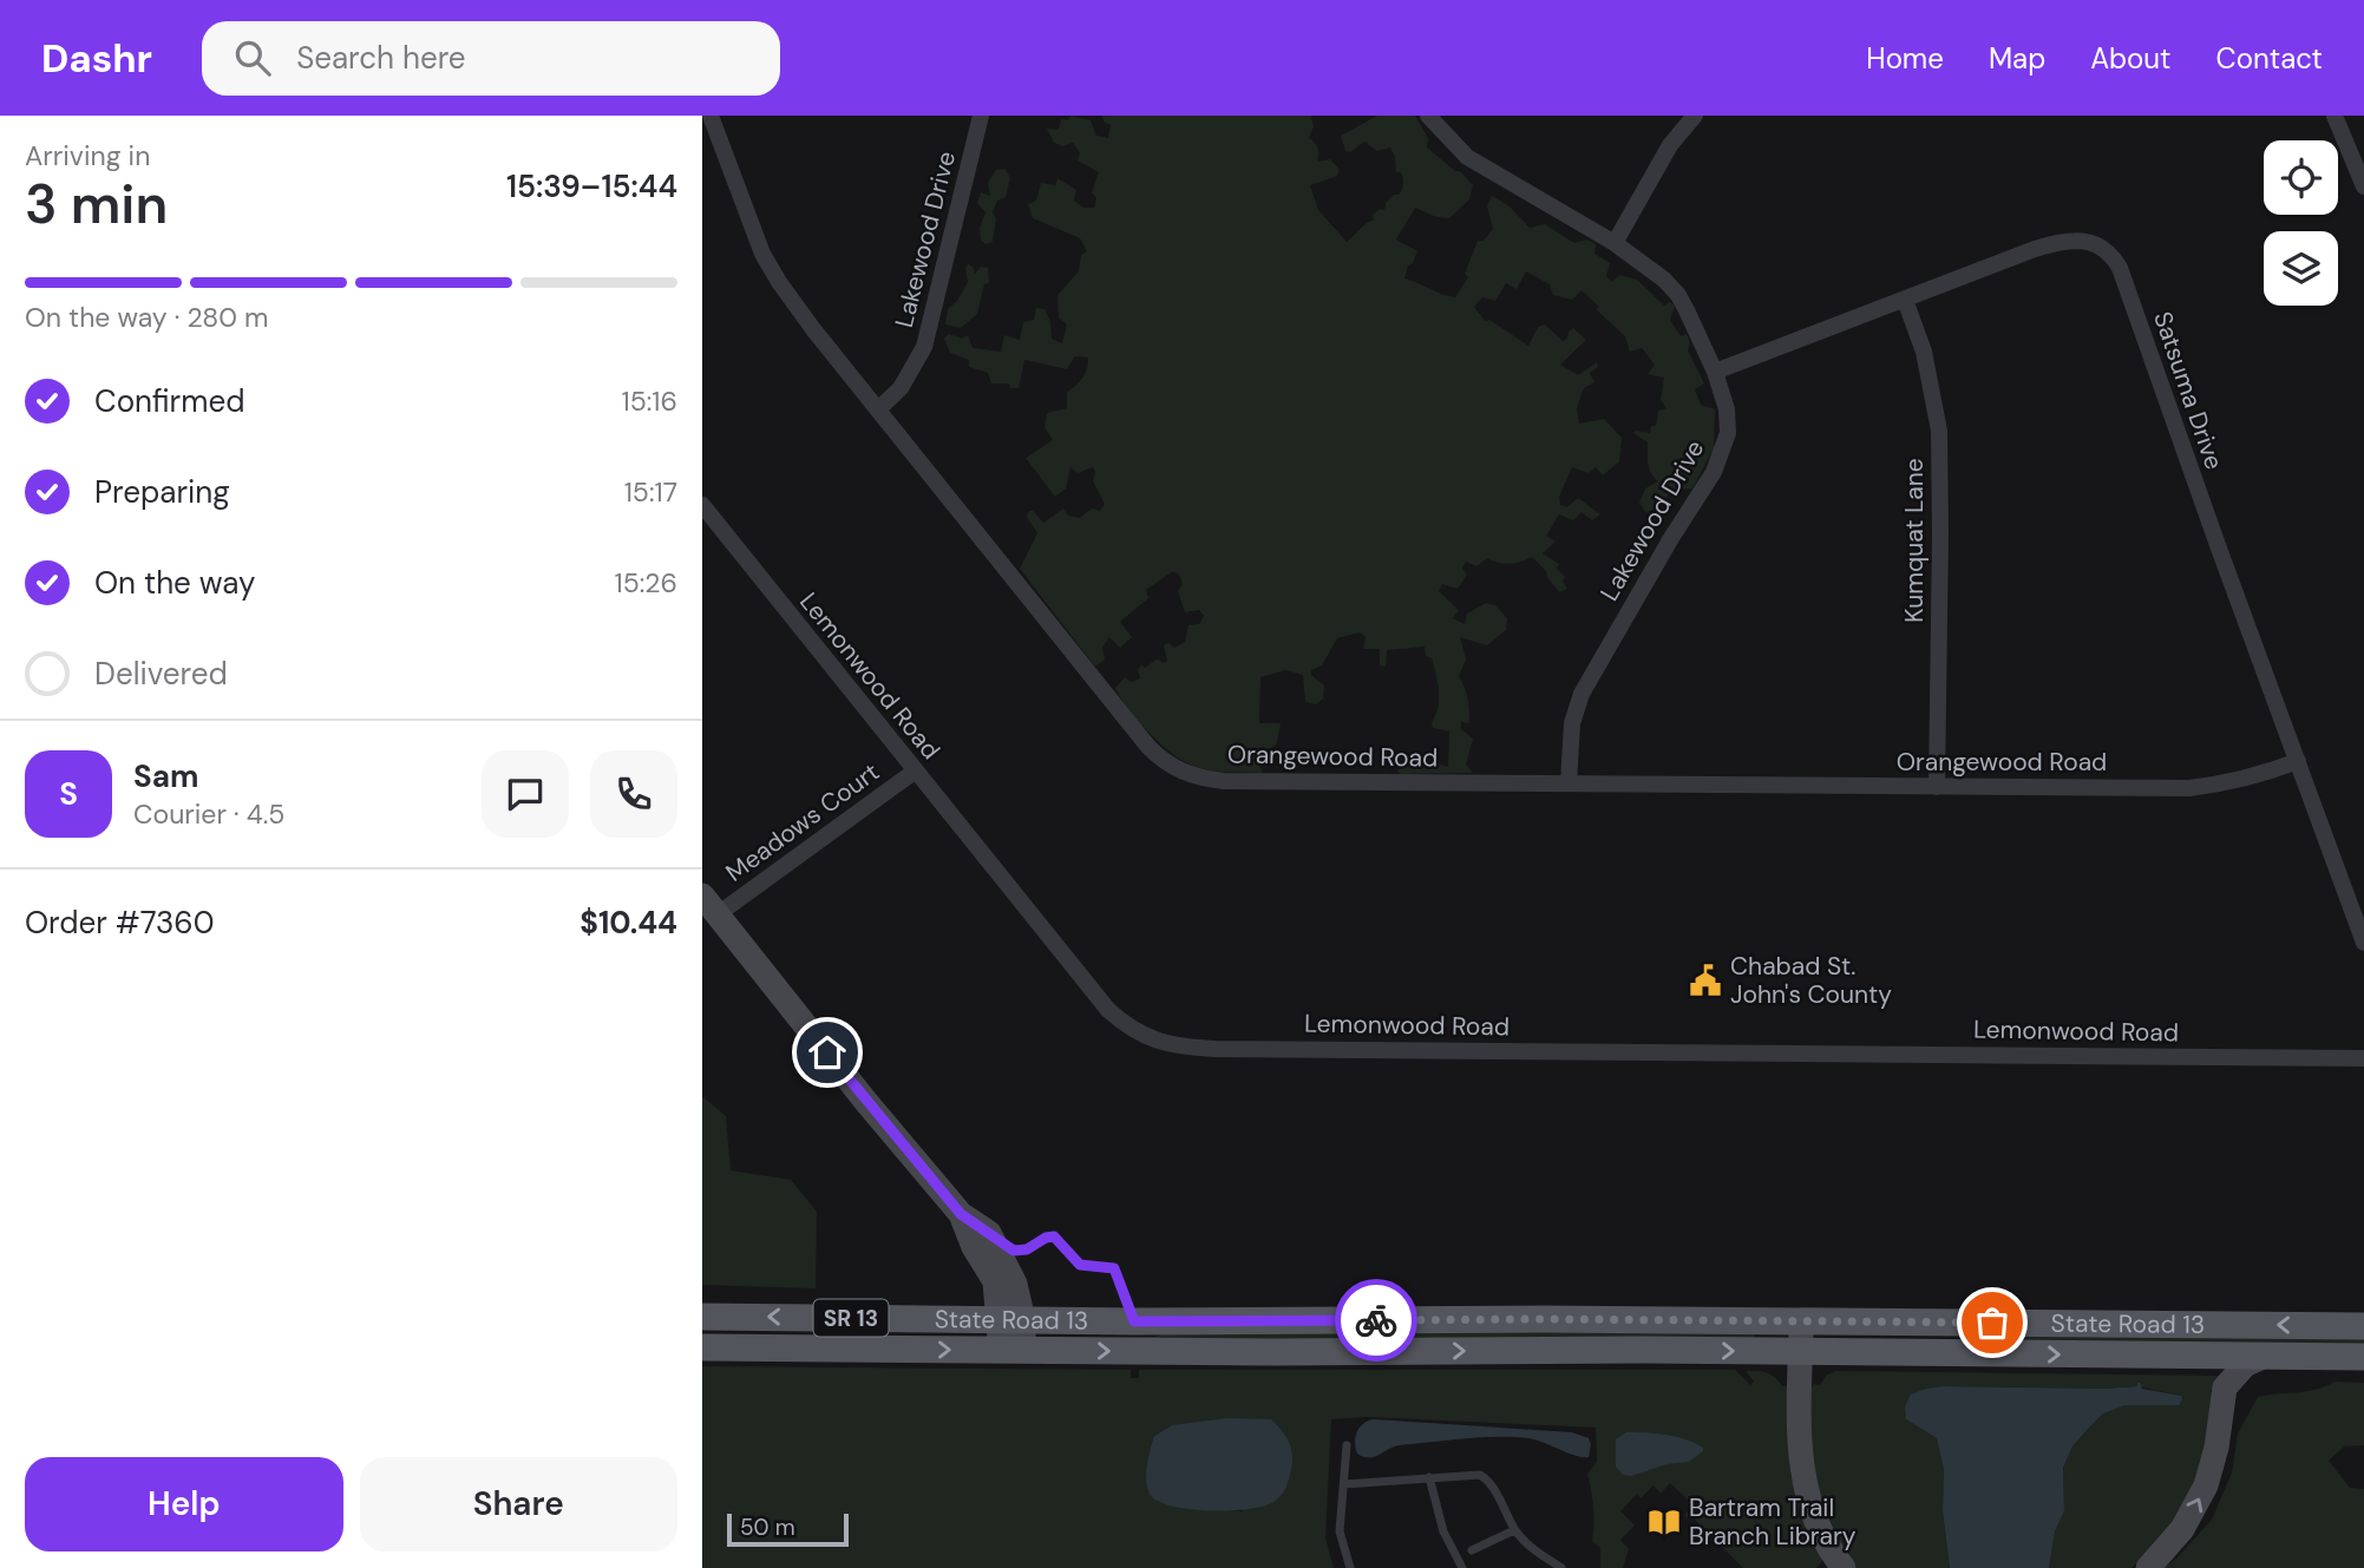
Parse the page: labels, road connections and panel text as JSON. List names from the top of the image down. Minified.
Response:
{"streets":{"main road":["SR 13","State Road 13"],"street":["Lakewood Drive","Satsuma Drive","Kumquat Lane","Lemonwood Road","Orangewood Road","Meadows Court"]},"crossings":[["Lakewood Drive","Satsuma Drive"],["Lakewood Drive","Orangewood Road"],["Satsuma Drive","Kumquat Lane"],["Satsuma Drive","Orangewood Road"],["Kumquat Lane","Orangewood Road"],["Lemonwood Road","Meadows Court"]],"places":{"public building":["Chabad St. John's County"],"library":["Bartram Trail Branch Library"]},"scale_bar":"50 m","page":{"header":"Dashr","search":"Search here","nav":["Home","Map","About","Contact"],"heading":["3 min","Arriving in","15:39–15:44"],"panel":["Sam","Courier · 4.5","Order #7360","$10.44"],"bar":"On the way · 280 m","list":[["Confirmed","15:16"],["Preparing","15:17"],["On the way","15:26"],"Delivered"],"round":"S","buttons":["Help","Share"],"scale":"50 m"}}
